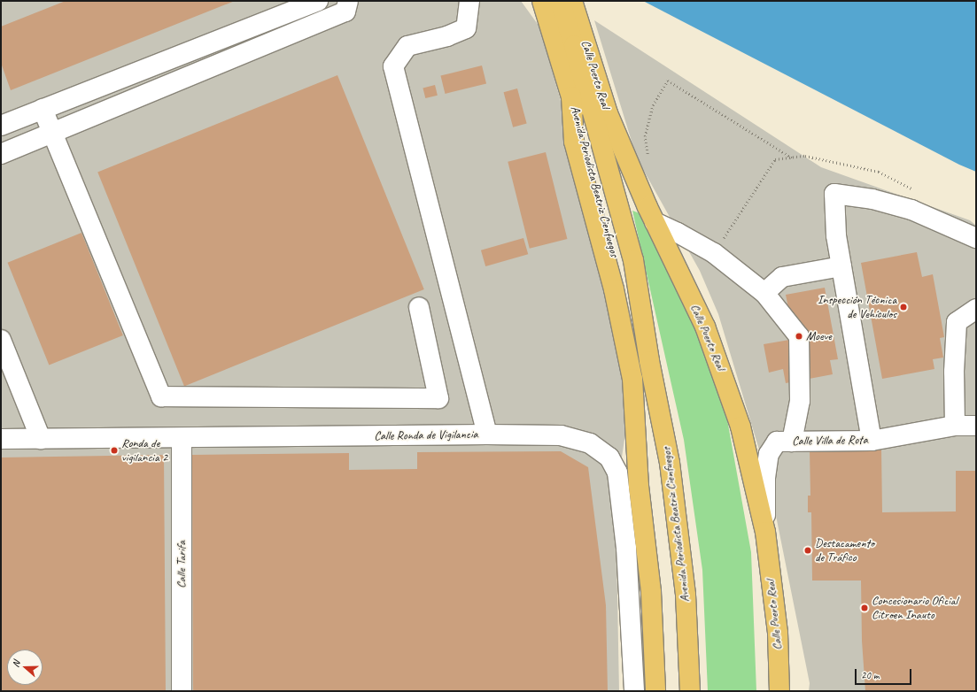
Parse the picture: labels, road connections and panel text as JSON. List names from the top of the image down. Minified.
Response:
{"streets":{"main road":["Calle Puerto Real","Avenida Periodista Beatriz Cienfuegos"],"street":["Calle Ronda de Vigilancia","Calle Villa de Rota","Calle Tarifa"]},"crossings":[["Calle Puerto Real","Calle Villa de Rota"],["Calle Ronda de Vigilancia","Calle Tarifa"]],"places":["Inspección Técnica de Vehículos","Moeve","Ronda de vigilancia 2","Destacamento de Tráfico","Concesionario Oficial Citroen Inauto"],"scale_bar":"20 m","north":"left"}
